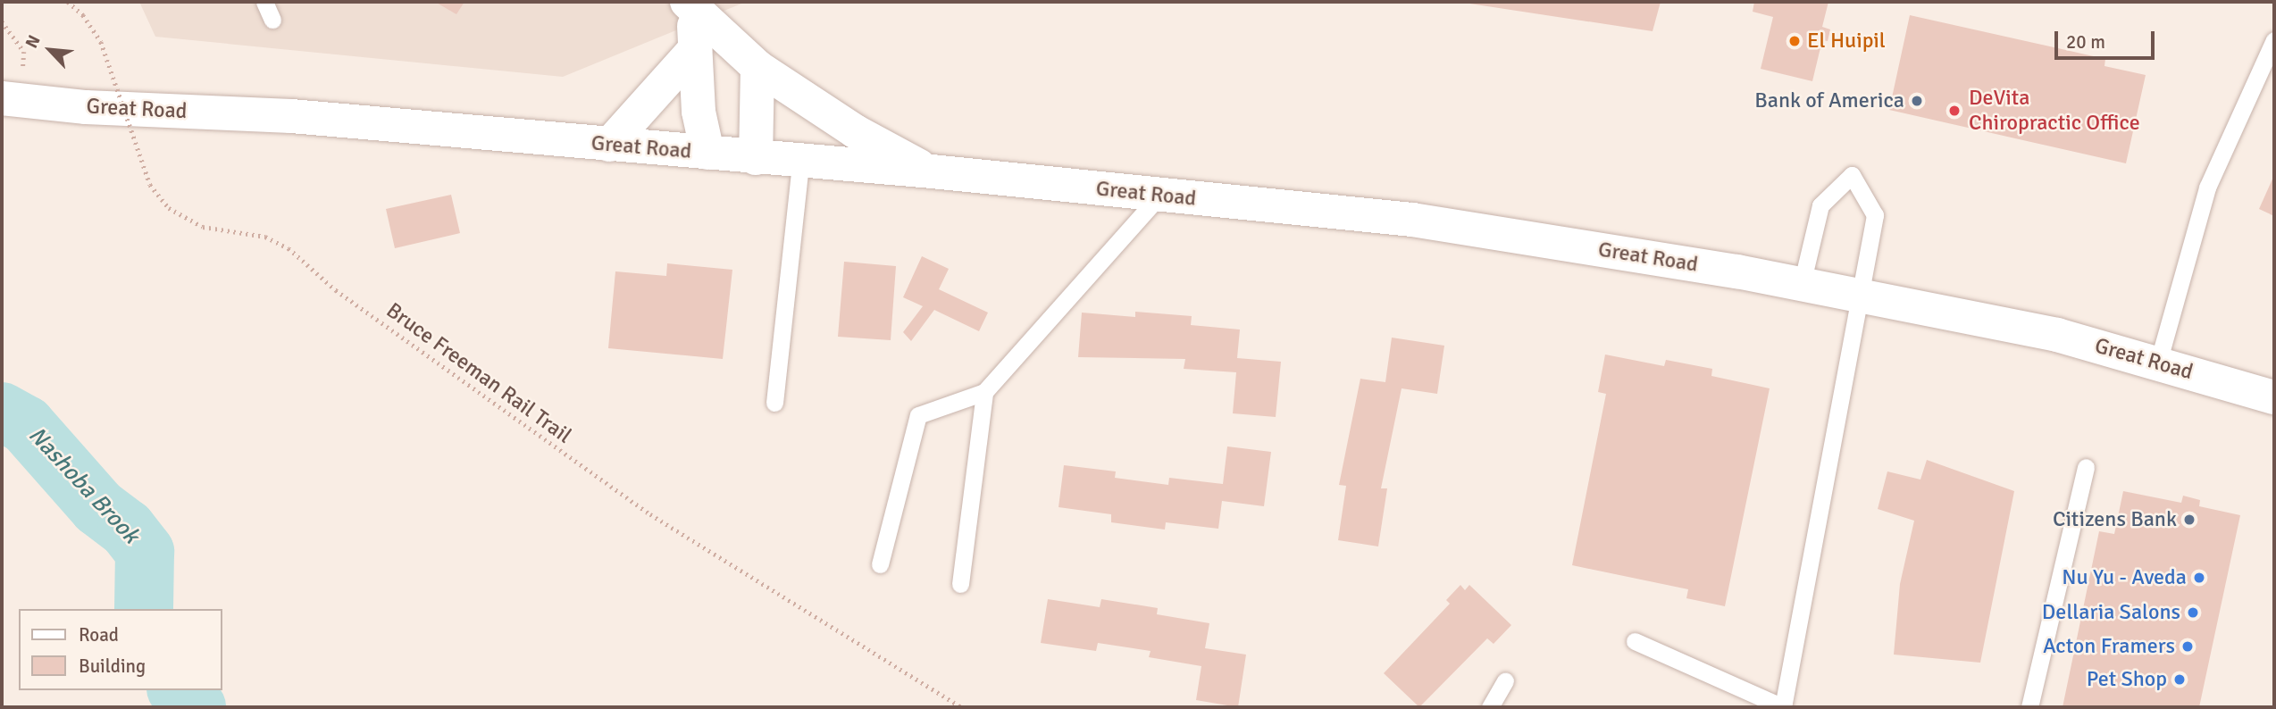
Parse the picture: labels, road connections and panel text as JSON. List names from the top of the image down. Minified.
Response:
{"streets":{"main road":["Great Road"],"path":["Bruce Freeman Rail Trail"]},"water":["Nashoba Brook"],"places":["El Huipil","Bank of America","DeVita Chiropractic Office","Citizens Bank","Nu Yu - Aveda","Dellaria Salons","Acton Framers","Pet Shop"],"legend":["Road","Building"],"scale_bar":"20 m","north":"top left"}
